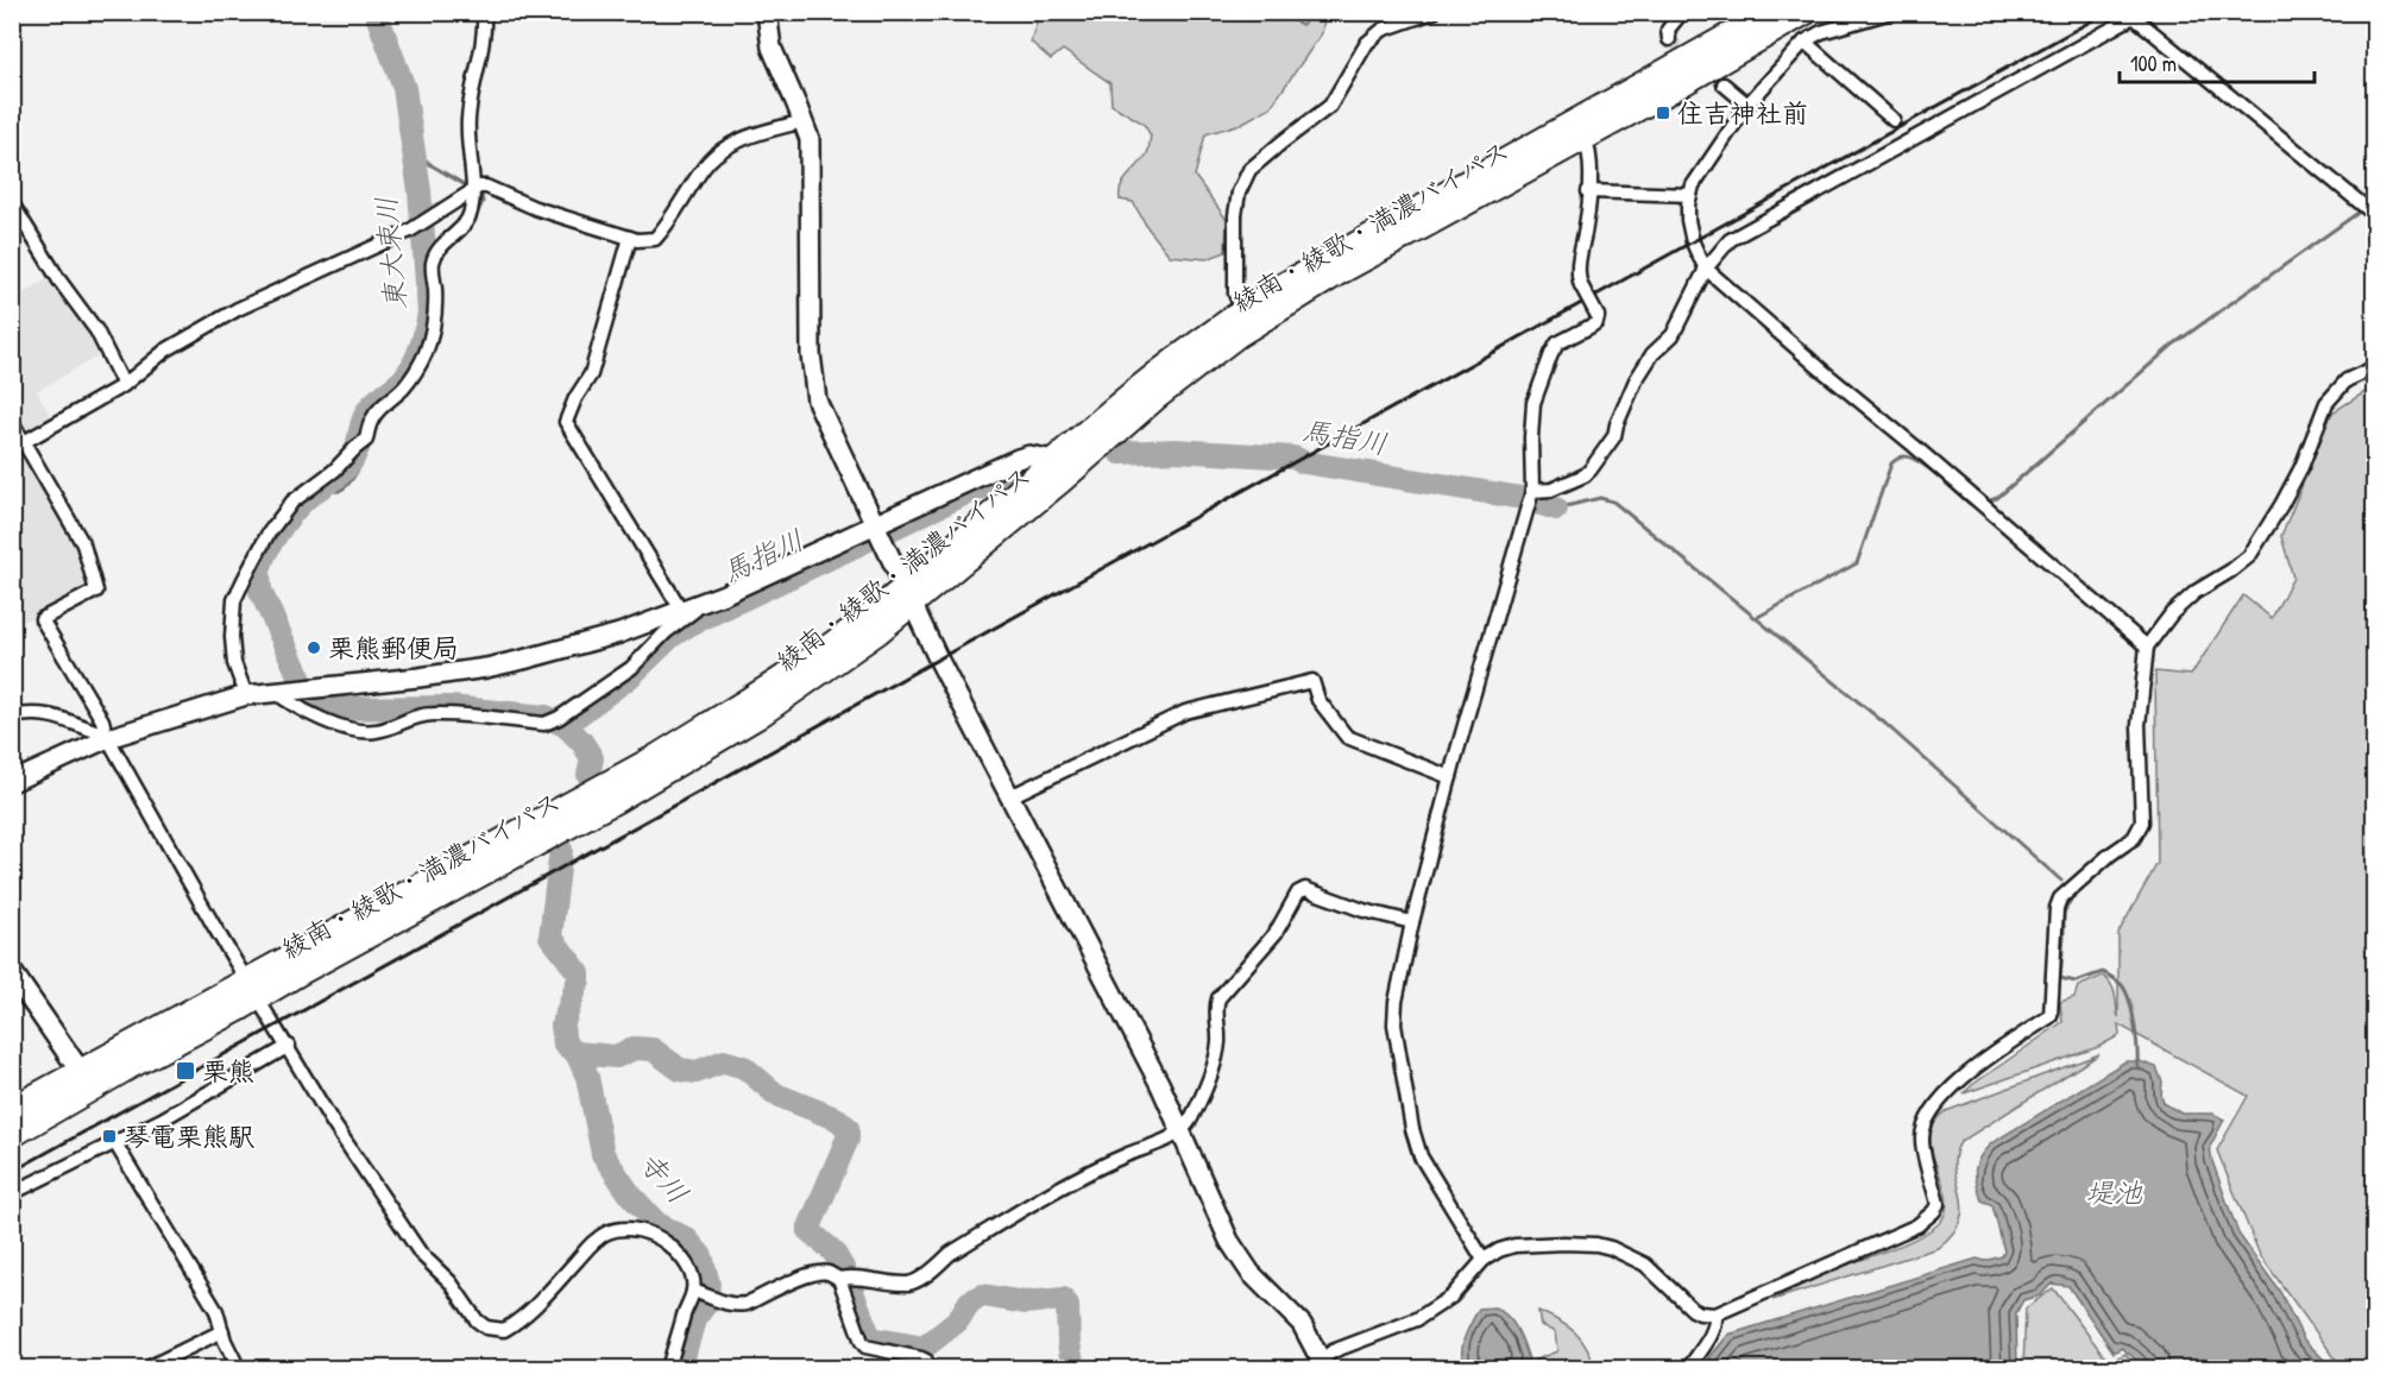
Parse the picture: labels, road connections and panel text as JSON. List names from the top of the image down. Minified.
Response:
{"streets":{"highway":["綾南・綾歌・満濃バイパス"]},"water":["東大束川","馬指川","寺川","堤池"],"places":{"transit":["住吉神社前","栗熊","琴電栗熊駅"],"other":["栗熊郵便局"]},"scale_bar":"100 m"}
